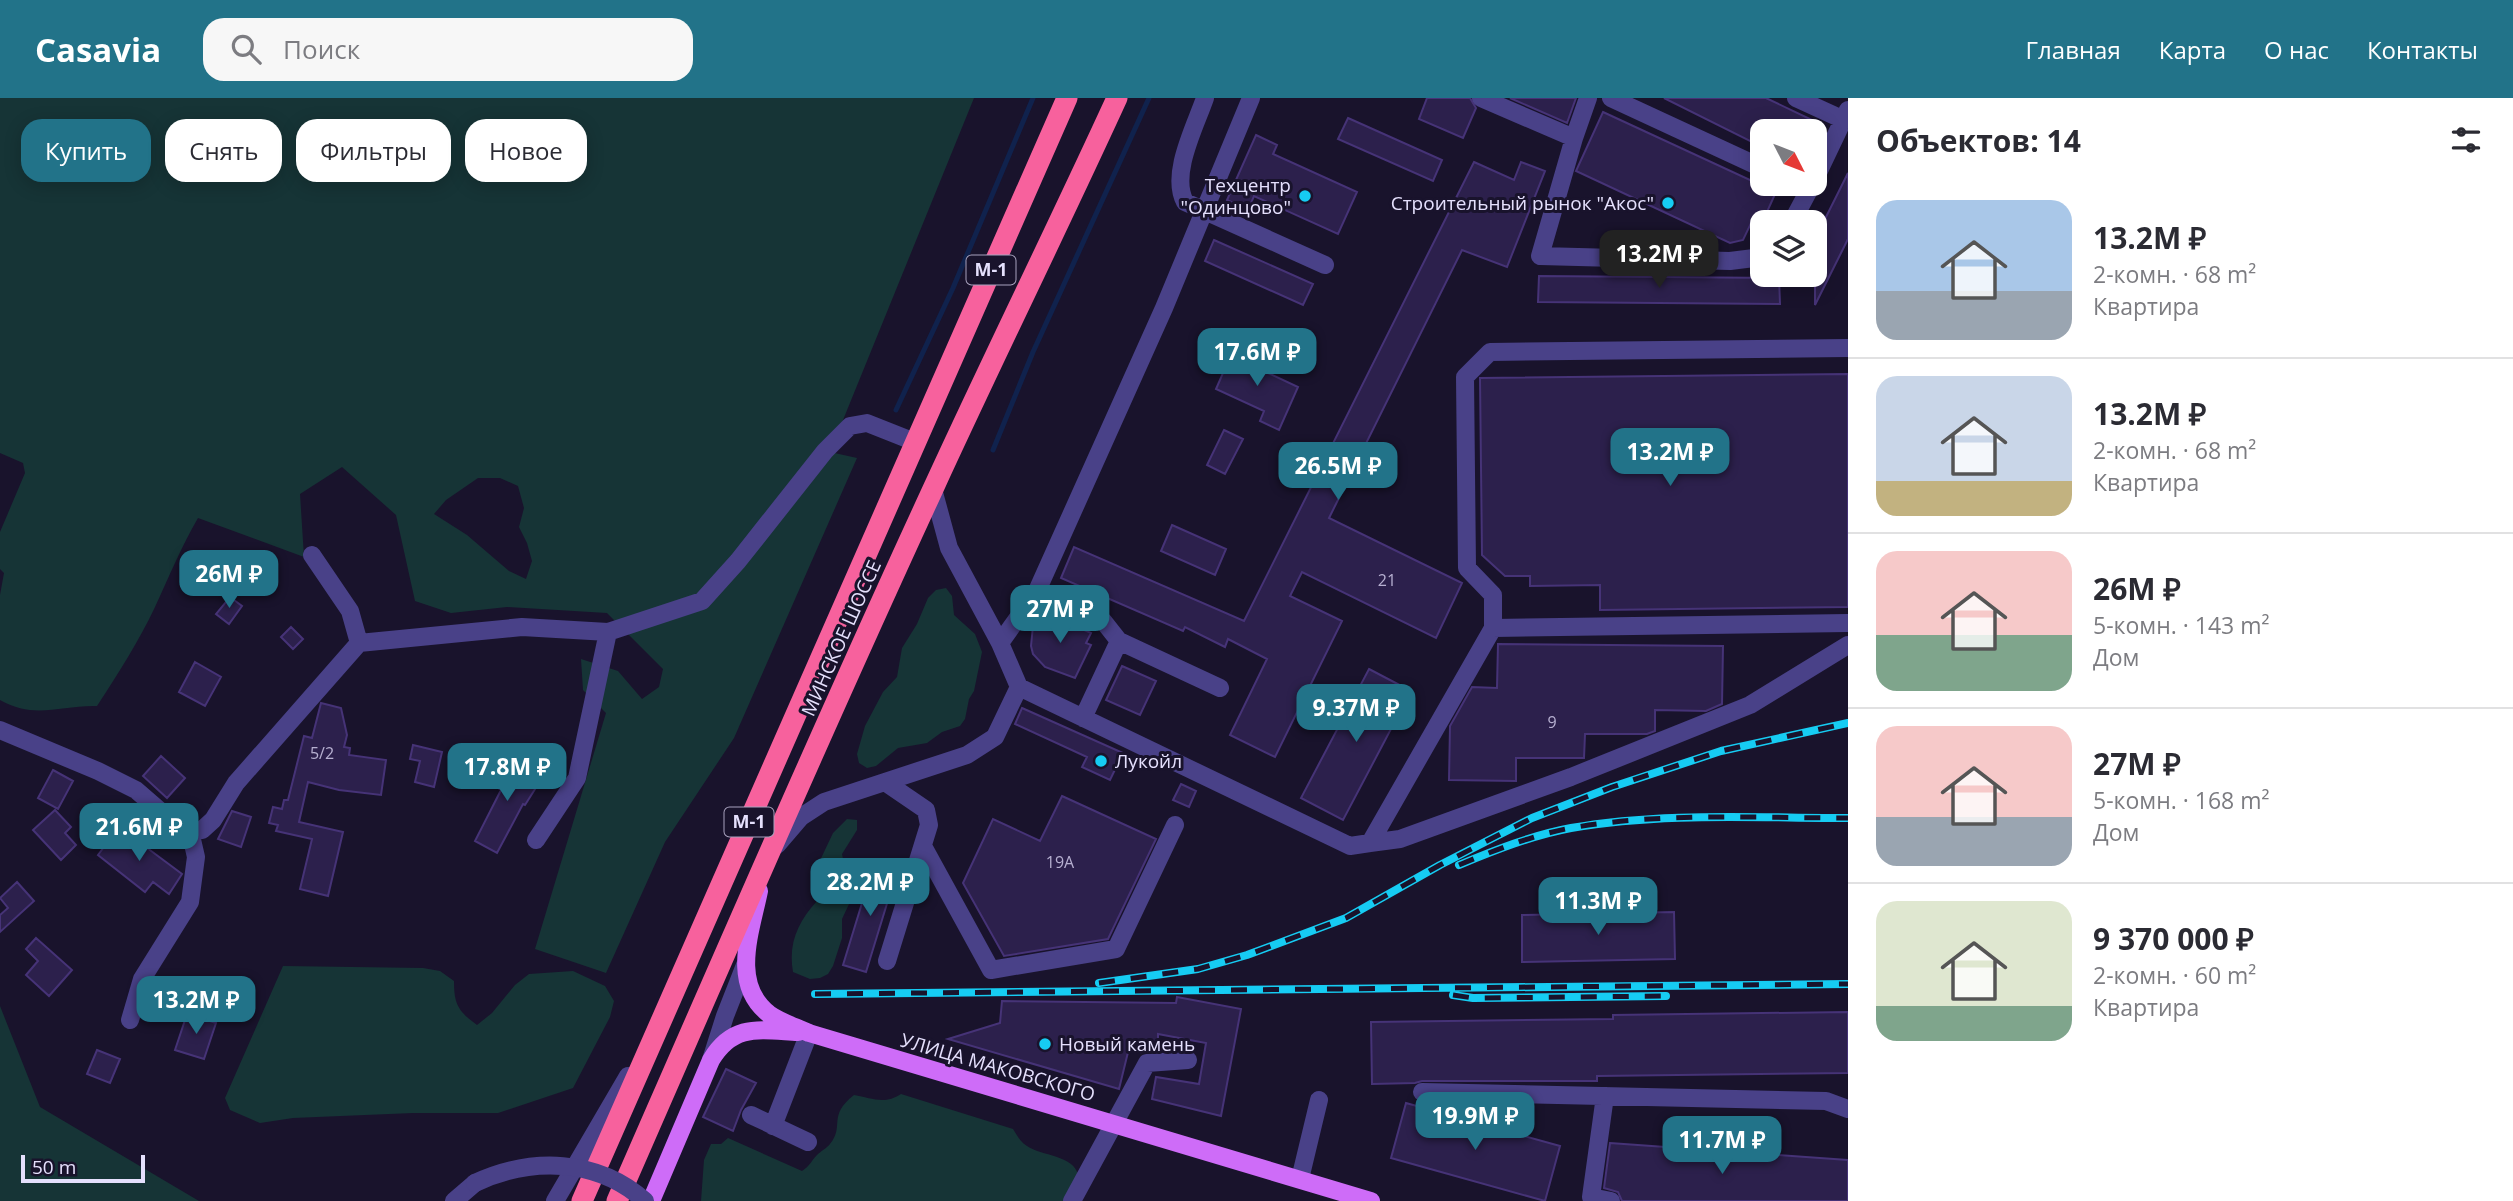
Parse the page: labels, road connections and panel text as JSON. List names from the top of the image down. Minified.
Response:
{"streets":{"highway":["М-1","МИНСКОЕ ШОССЕ"],"main road":["УЛИЦА МАКОВСКОГО"]},"crossings":[["МИНСКОЕ ШОССЕ","УЛИЦА МАКОВСКОГО"]],"places":["Техцентр \"Одинцово\"","Строительный рынок \"Акос\"","Лукойл","Новый камень"],"house_numbers":["21","9","5/2","19А"],"scale_bar":"50 m","north":"bottom right","page":{"header":"Casavia","search":"Поиск","nav":["Главная","Карта","О нас","Контакты"],"heading":"Объектов: 14","chip":["Купить","Снять","Фильтры","Новое"],"list":[{"name":"13.2M ₽","note":"2-комн. · 68 m² · Квартира"},{"name":"13.2M ₽","note":"2-комн. · 68 m² · Квартира"},{"name":"26M ₽","note":"5-комн. · 143 m² · Дом"},{"name":"27M ₽","note":"5-комн. · 168 m² · Дом"},{"name":"9 370 000 ₽","note":"2-комн. · 60 m² · Квартира"}],"price":["13.2M ₽","17.6M ₽","13.2M ₽","26.5M ₽","26M ₽","27M ₽","9.37M ₽","17.8M ₽","21.6M ₽","28.2M ₽","11.3M ₽","13.2M ₽","19.9M ₽","11.7M ₽"],"scale":"50 m"}}
